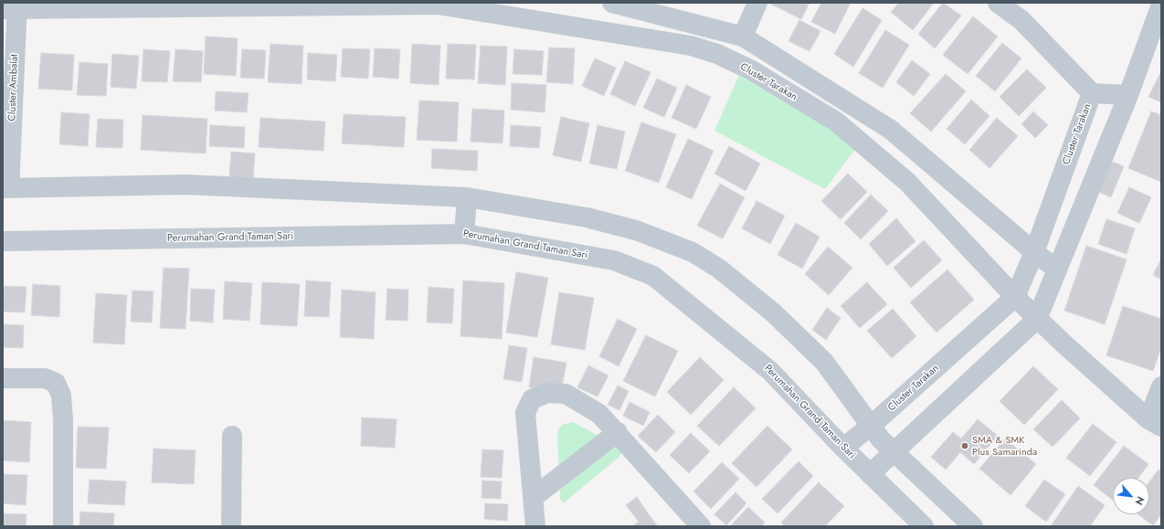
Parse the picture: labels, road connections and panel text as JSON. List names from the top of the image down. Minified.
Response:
{"streets":{"street":["Cluster Tarakan","Cluster Ambalat","Perumahan Grand Taman Sari"]},"crossings":[["Cluster Tarakan","Cluster Ambalat"],["Cluster Tarakan","Perumahan Grand Taman Sari"]],"places":["SMA & SMK Plus Samarinda"],"north":"bottom right"}
